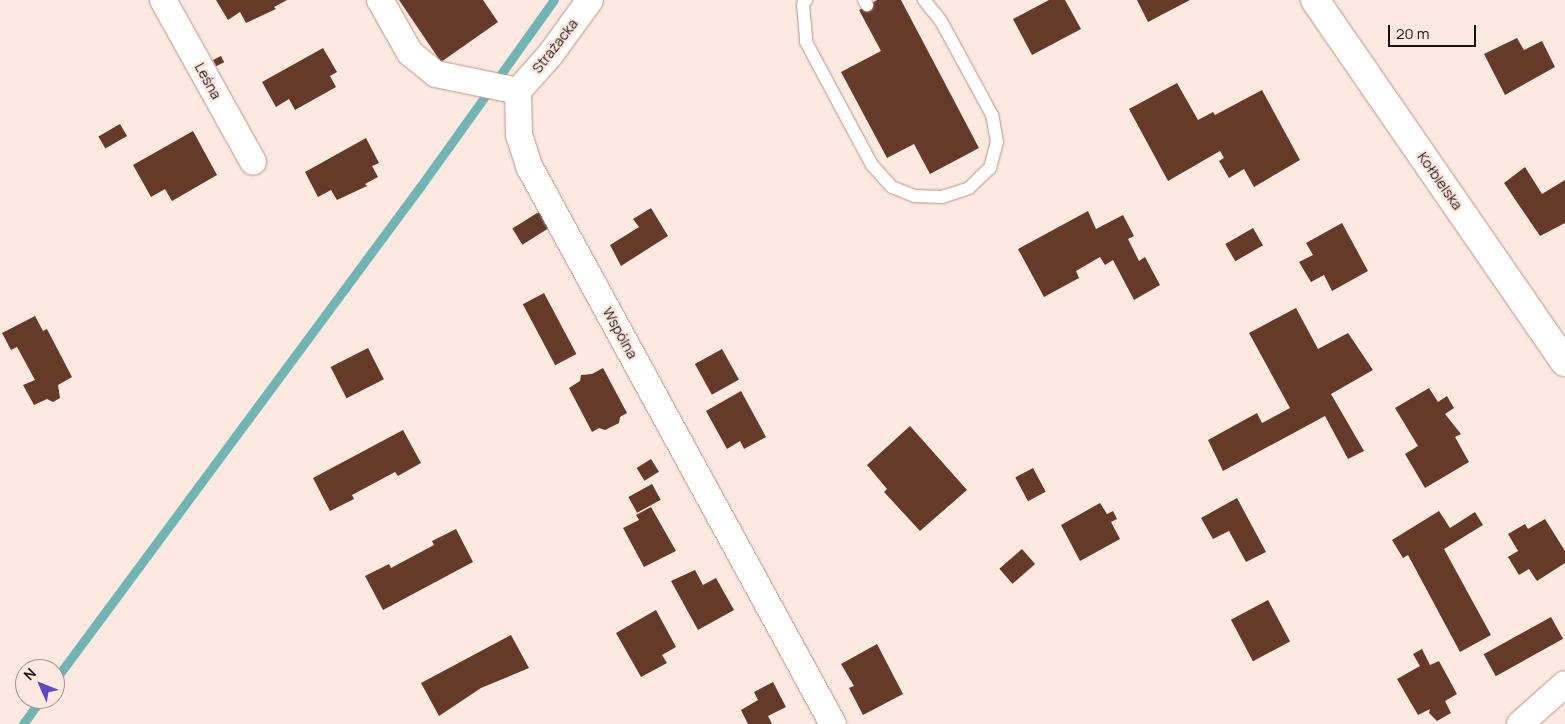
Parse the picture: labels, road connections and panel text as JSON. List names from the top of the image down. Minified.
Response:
{"streets":{"street":["Strażacka","Leśna","Kołbielska","Wspólna"]},"crossings":[["Strażacka","Wspólna"]],"scale_bar":"20 m","north":"top left"}
